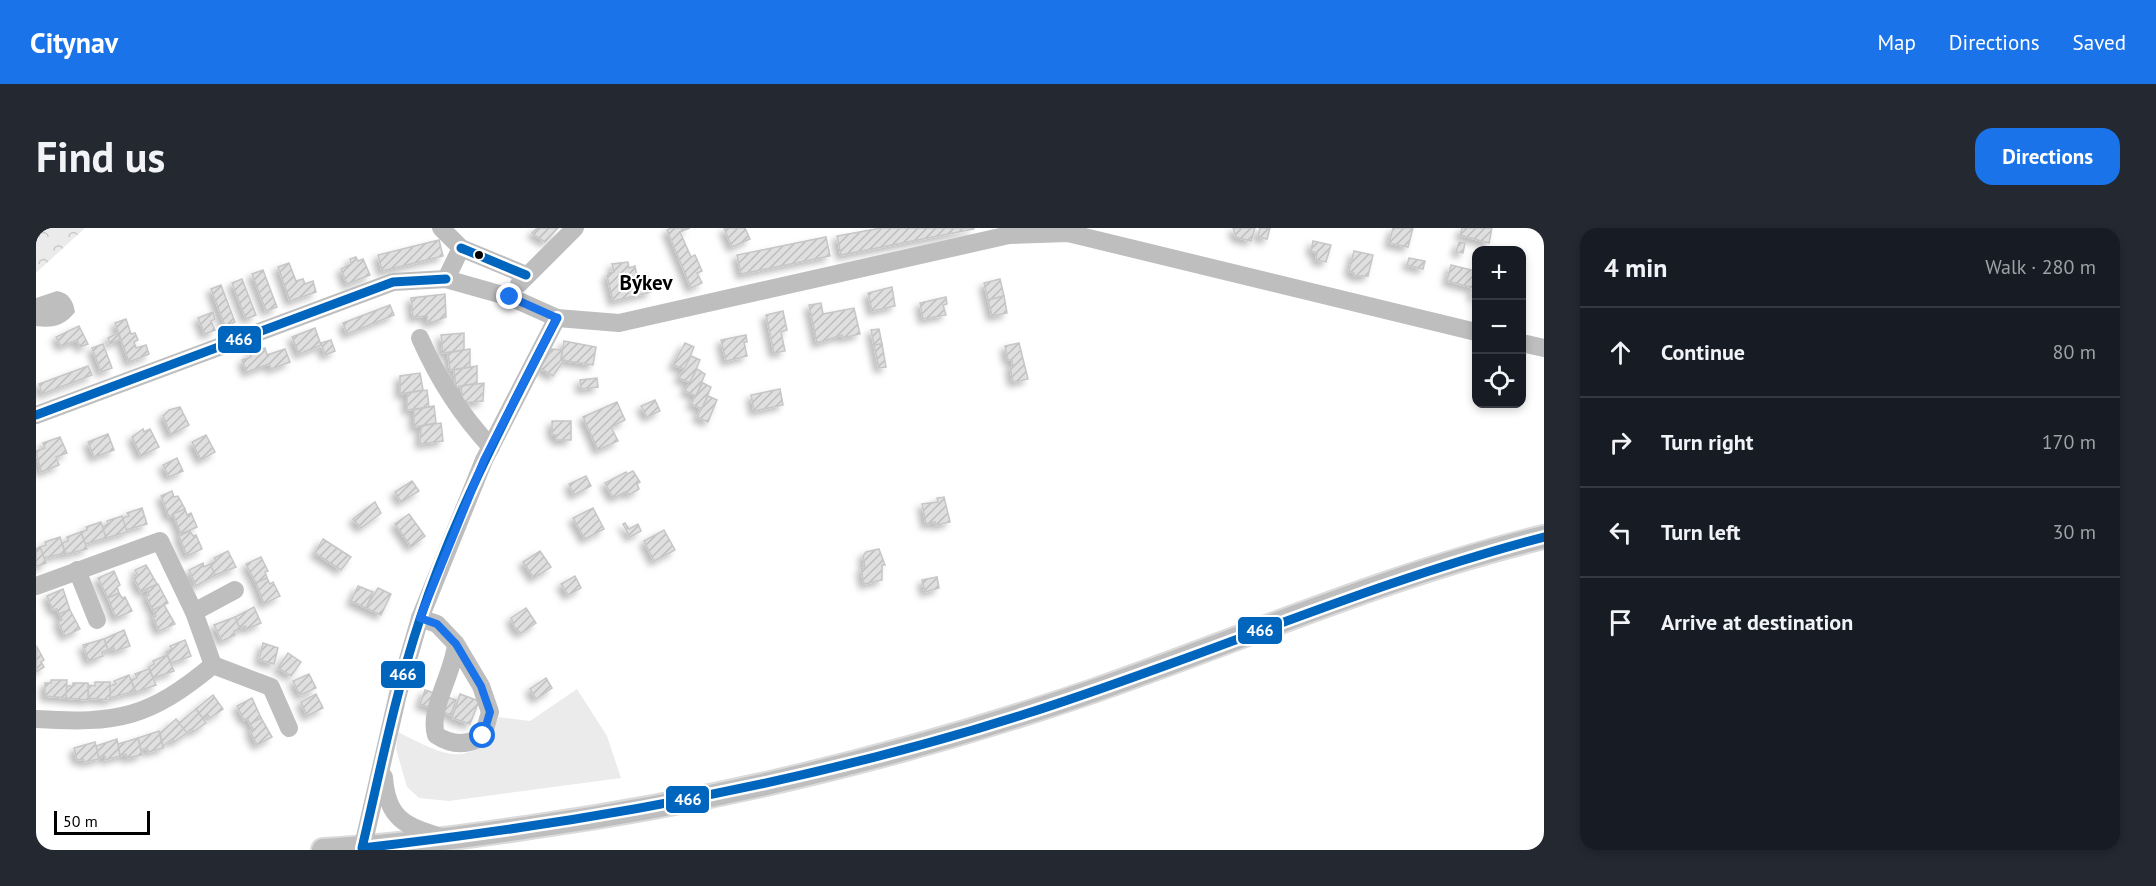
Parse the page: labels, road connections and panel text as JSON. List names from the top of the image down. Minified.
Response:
{"districts":["Býkev"],"lines":["transit line 466"],"scale_bar":"50 m","page":{"header":"Citynav","nav":["Map","Directions","Saved"],"buttons":"Directions","title":"Find us","heading":["4 min","Walk · 280 m"],"map_buttons":["+","−"],"list":[["Continue","80 m"],["Turn right","170 m"],["Turn left","30 m"],"Arrive at destination"],"scale":"50 m"}}
